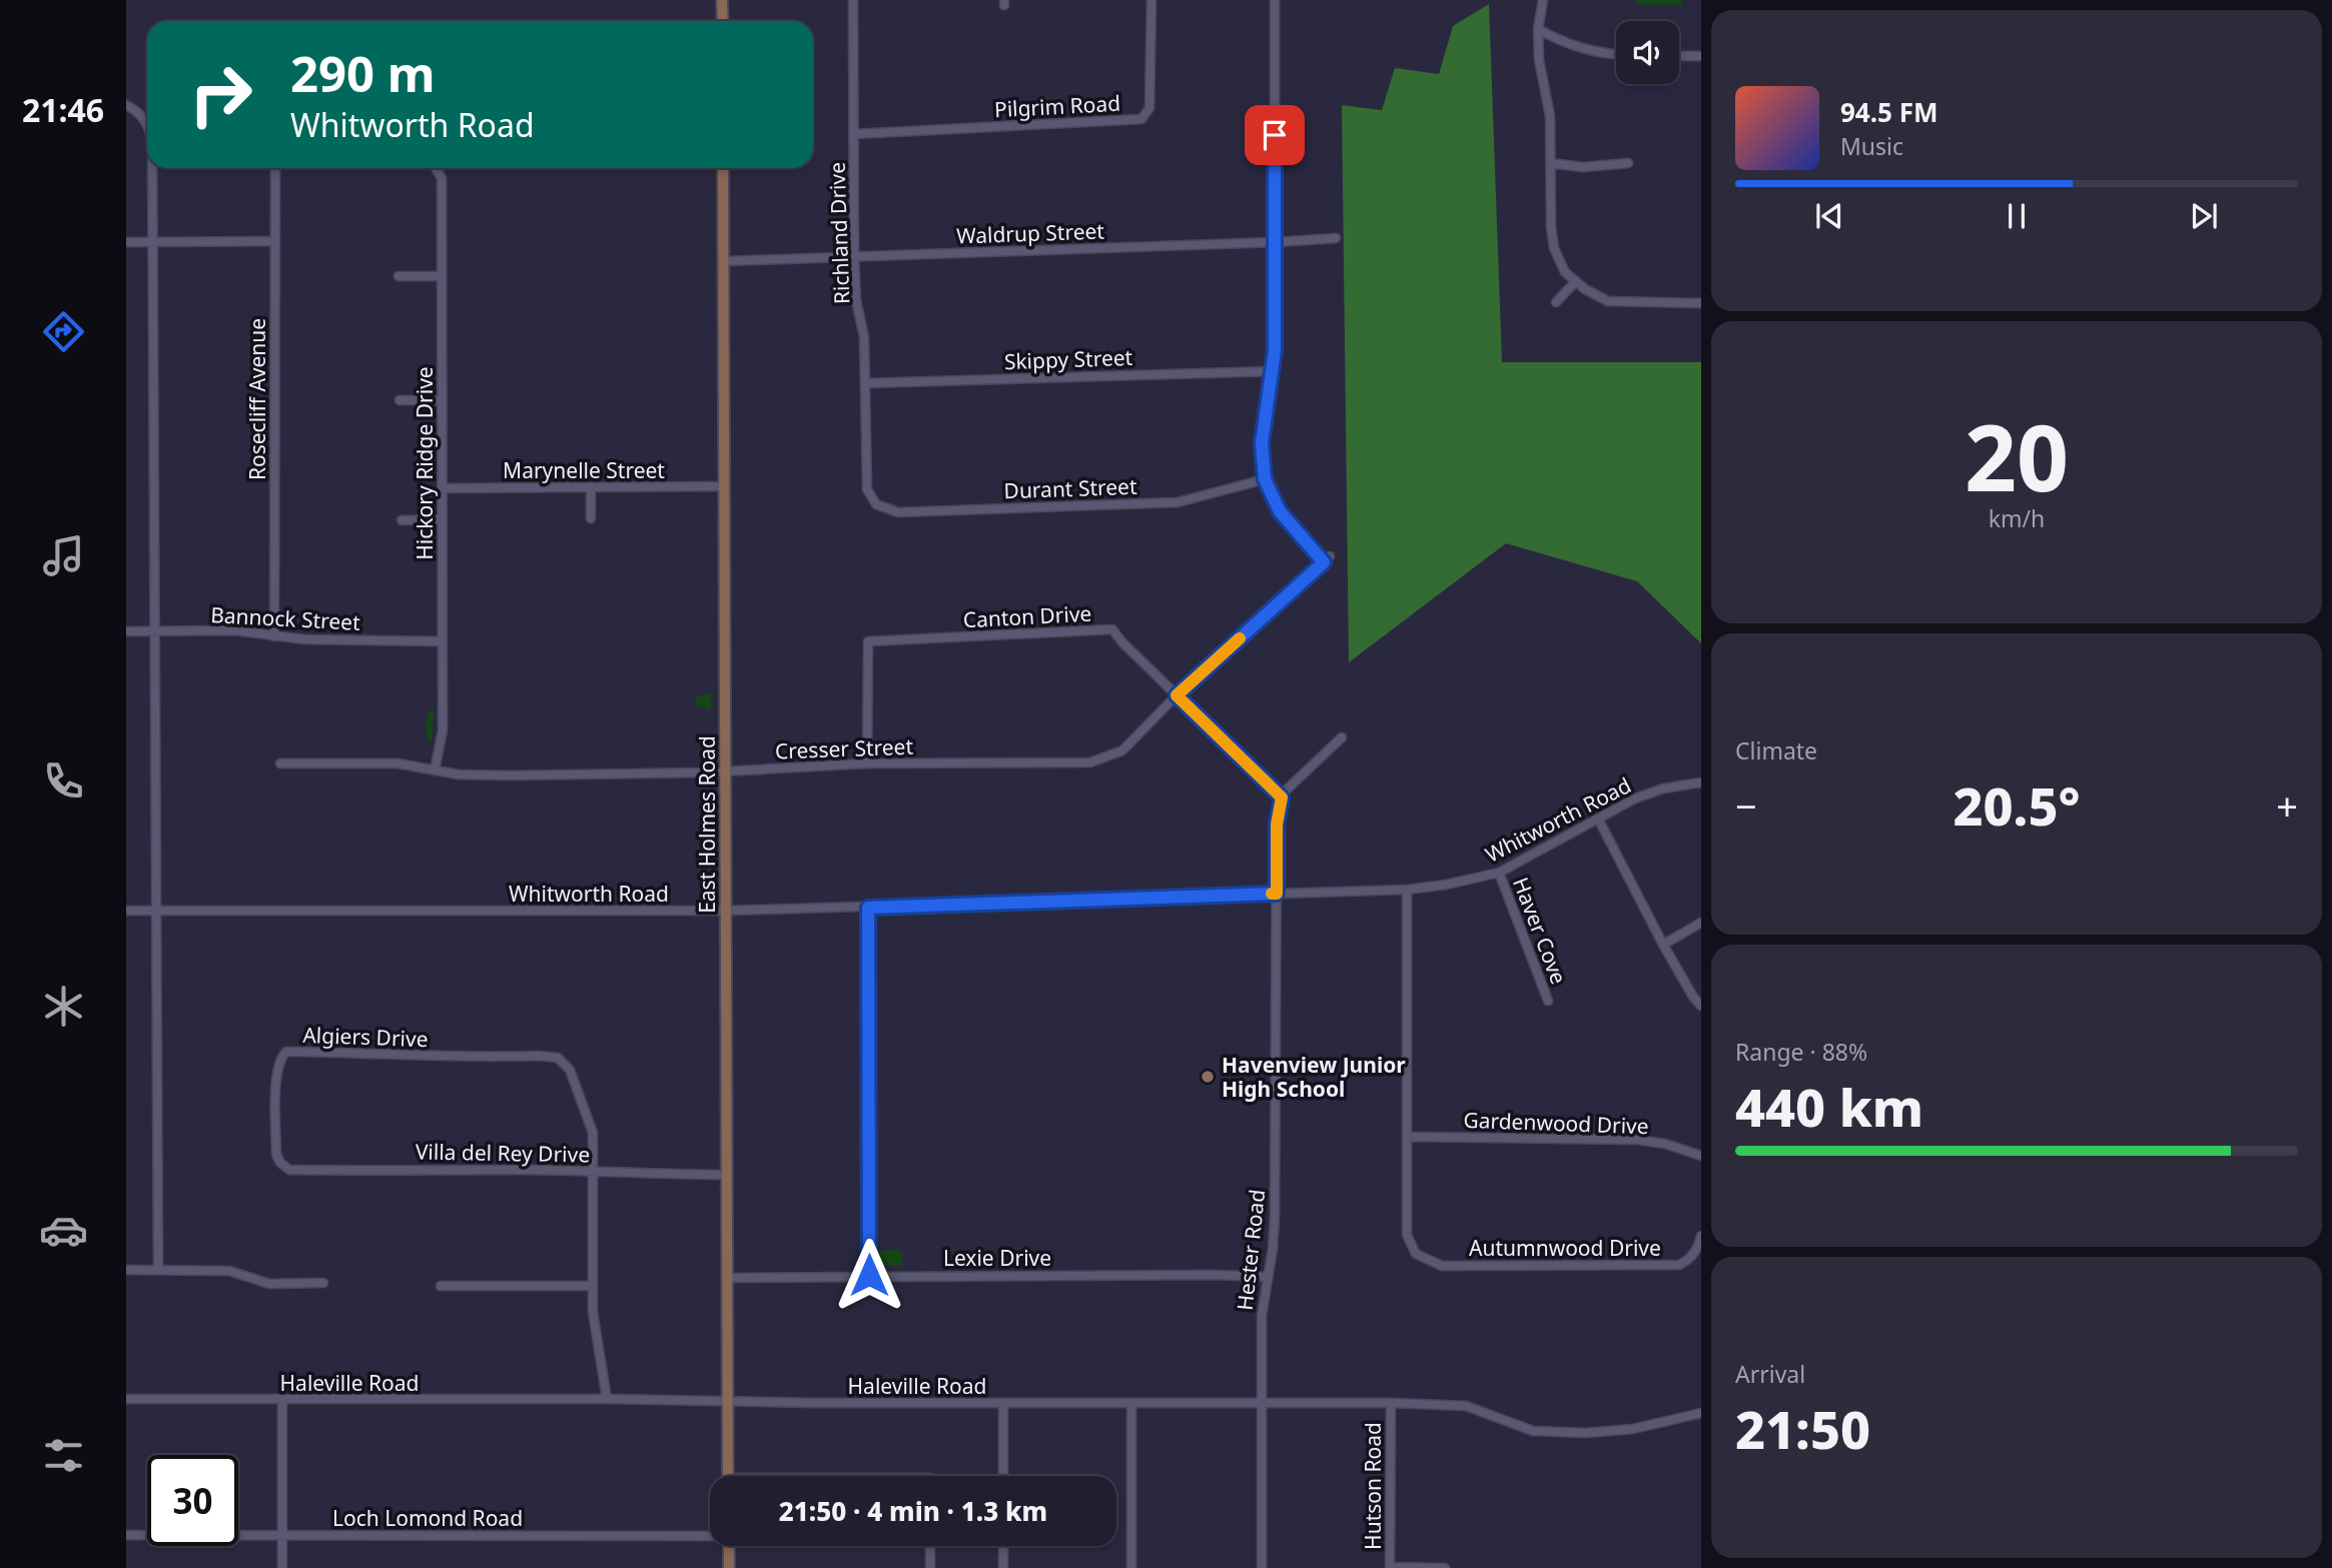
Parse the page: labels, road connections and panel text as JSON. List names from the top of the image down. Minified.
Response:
{"streets":{"main road":["East Holmes Road"],"street":["Pilgrim Road","Richland Drive","Waldrup Street","Skippy Street","Rosecliff Avenue","Hickory Ridge Drive","Marynelle Street","Durant Street","Canton Drive","Bannock Street","Cresser Street","Whitworth Road","Haver Cove","Algiers Drive","Gardenwood Drive","Villa del Rey Drive","Autumnwood Drive","Hester Road","Lexie Drive","Haleville Road","Hutson Road","Loch Lomond Road"]},"crossings":[["Pilgrim Road","Richland Drive"],["Richland Drive","Waldrup Street"],["Richland Drive","Skippy Street"],["Richland Drive","Durant Street"],["Waldrup Street","East Holmes Road"],["Rosecliff Avenue","Bannock Street"],["Hickory Ridge Drive","Marynelle Street"],["Hickory Ridge Drive","Bannock Street"],["Hickory Ridge Drive","Cresser Street"],["Marynelle Street","East Holmes Road"],["Durant Street","Cresser Street"],["Canton Drive","Cresser Street"],["Canton Drive","Hester Road"],["Cresser Street","East Holmes Road"],["Whitworth Road","East Holmes Road"],["Whitworth Road","Haver Cove"],["Whitworth Road","Hester Road"],["East Holmes Road","Villa del Rey Drive"],["East Holmes Road","Lexie Drive"],["East Holmes Road","Haleville Road"],["Algiers Drive","Villa del Rey Drive"],["Gardenwood Drive","Autumnwood Drive"],["Hester Road","Lexie Drive"],["Hester Road","Haleville Road"],["Haleville Road","Hutson Road"]],"places":["Havenview Junior High School"],"page":{"tabs":"21:46","turn":["290 m","Whitworth Road"],"song":["94.5 FM","Music"],"tile":[["20","km/h"],"Climate",["Range · 88%","440 km"],["Arrival","21:50"]],"heat":["−","20.5°","+"],"limit":"30","trip":"21:50 · 4 min · 1.3 km"}}
